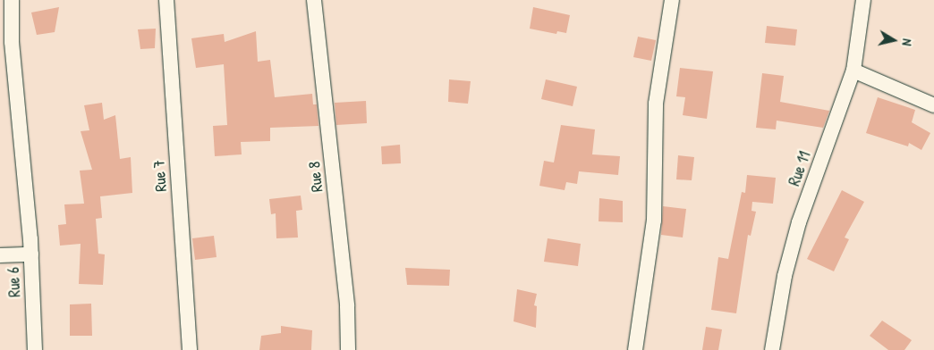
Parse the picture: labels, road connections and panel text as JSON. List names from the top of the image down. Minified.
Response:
{"streets":{"street":["Rue 11","Rue 7","Rue 8","Rue 6"]},"north":"right"}
